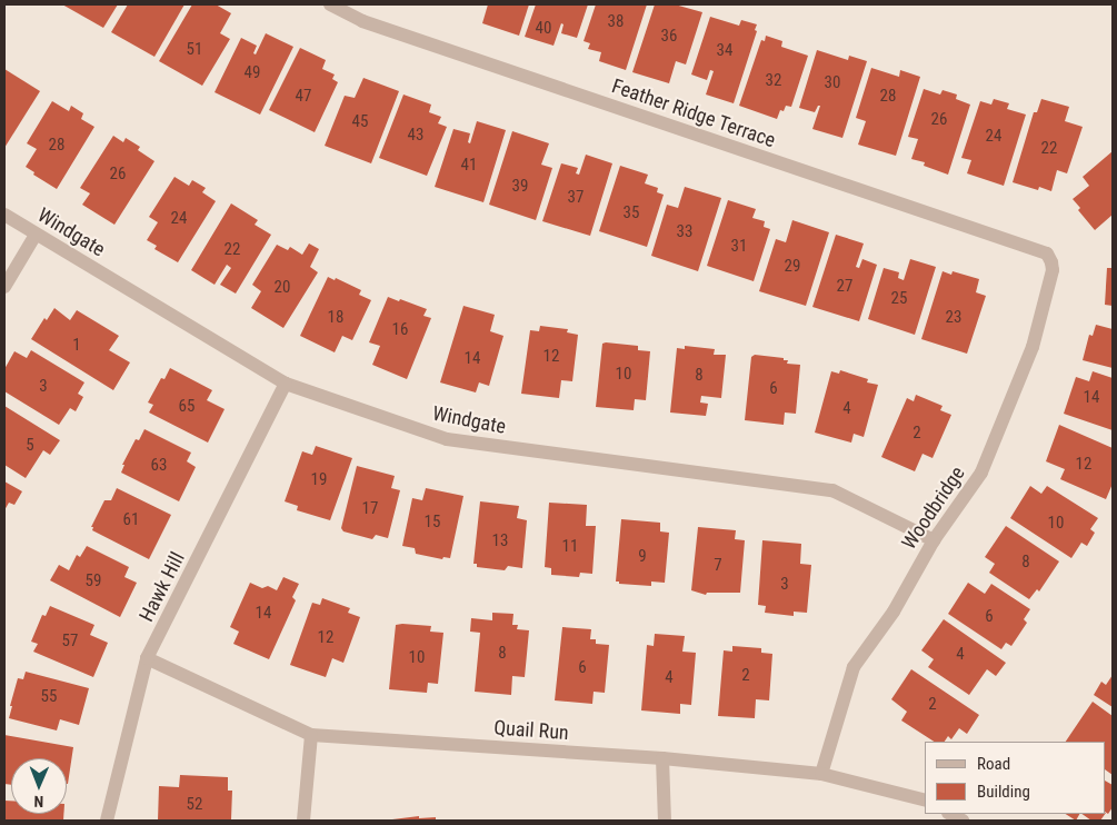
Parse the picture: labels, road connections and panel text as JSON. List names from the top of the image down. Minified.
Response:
{"streets":{"street":["Feather Ridge Terrace","Windgate","Woodbridge","Hawk Hill","Quail Run"]},"crossings":[["Feather Ridge Terrace","Woodbridge"],["Windgate","Woodbridge"],["Windgate","Hawk Hill"],["Woodbridge","Quail Run"],["Hawk Hill","Quail Run"]],"house_numbers":["38","40","36","51","34","49","32","30","47","28","26","45","43","24","28","22","41","26","39","37","35","24","33","31","22","29","27","20","25","18","23","16","1","12","14","10","8","3","6","14","65","4","2","5","12","63","19","17","61","15","10","13","11","9","8","7","59","3","14","6","12","57","8","4","10","6","2","4","55","2","52"],"legend":["Road","Building"],"north":"bottom"}
